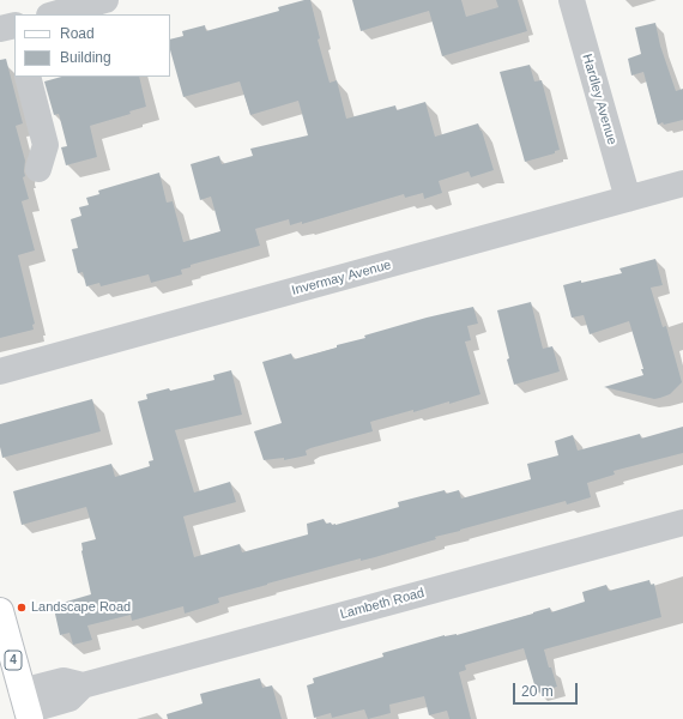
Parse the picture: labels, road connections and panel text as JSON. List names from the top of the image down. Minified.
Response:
{"streets":{"main road":["4"],"street":["Hardley Avenue","Invermay Avenue","Lambeth Road"]},"crossings":[["Hardley Avenue","Invermay Avenue"],["Lambeth Road","4"]],"places":["Landscape Road"],"legend":["Road","Building"],"scale_bar":"20 m"}
